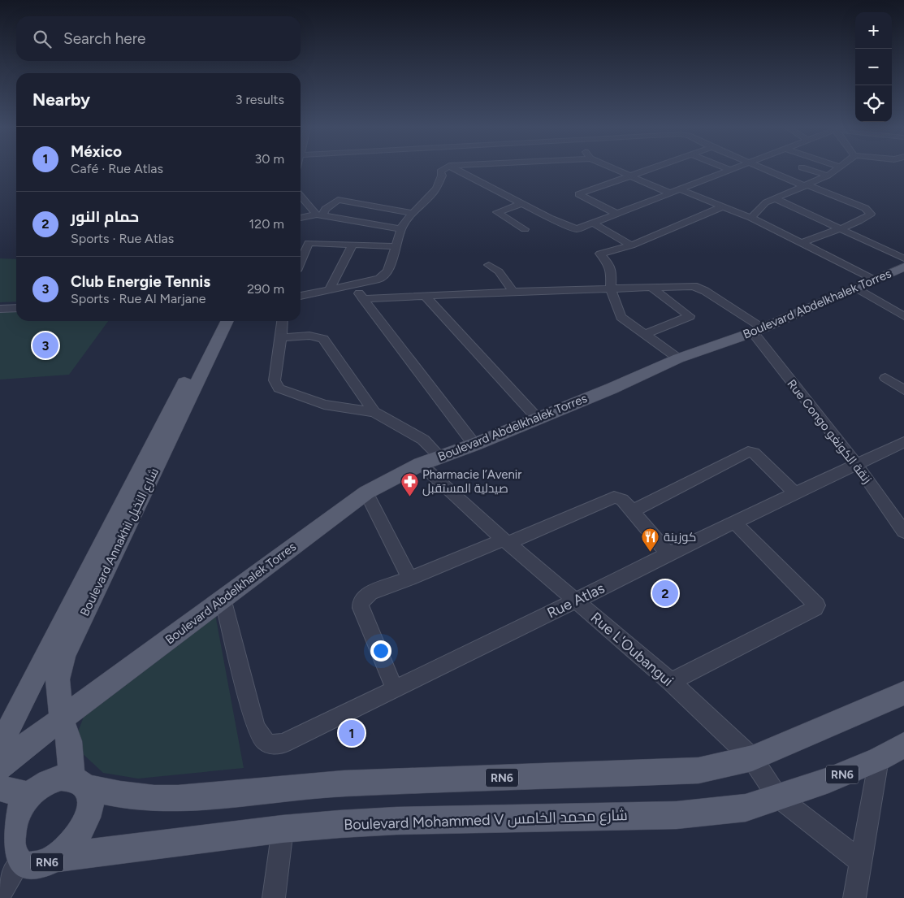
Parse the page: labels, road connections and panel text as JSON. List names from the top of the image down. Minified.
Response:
{"streets":{"main road":["Boulevard Abdelkhalek Torres","Boulevard Annakhil شارع النخيل","RN6","Boulevard Mohammed V شارع محمد الخامس"],"street":["Rue Congo زنقة الكونغو","Rue Atlas","Rue L'Oubangui"]},"crossings":[["Boulevard Abdelkhalek Torres","Rue Congo زنقة الكونغو"],["Boulevard Abdelkhalek Torres","Boulevard Annakhil شارع النخيل"],["Boulevard Abdelkhalek Torres","Rue Atlas"],["Boulevard Abdelkhalek Torres","Rue L'Oubangui"],["Rue Congo زنقة الكونغو","Rue Atlas"],["Boulevard Annakhil شارع النخيل","RN6"],["Boulevard Annakhil شارع النخيل","Boulevard Mohammed V شارع محمد الخامس"],["Rue Atlas","Rue L'Oubangui"],["Rue L'Oubangui","RN6"],["Rue L'Oubangui","Boulevard Mohammed V شارع محمد الخامس"],["RN6","Boulevard Mohammed V شارع محمد الخامس"]],"places":{"pharmacy":["Pharmacie l’Avenir صيدلية المستقبل"],"restaurant":["كوزينة"]},"page":{"map_buttons":["+","−"],"search":"Search here","heading":["Nearby","3 results"],"list":[{"mark":"1","name":"México","note":"Café · Rue Atlas","value":"30 m"},{"mark":"2","name":"حمام النور","note":"Sports · Rue Atlas","value":"120 m"},{"mark":"3","name":"Club Energie Tennis","note":"Sports · Rue Al Marjane","value":"290 m"}],"pins":["3","2","1"]}}
